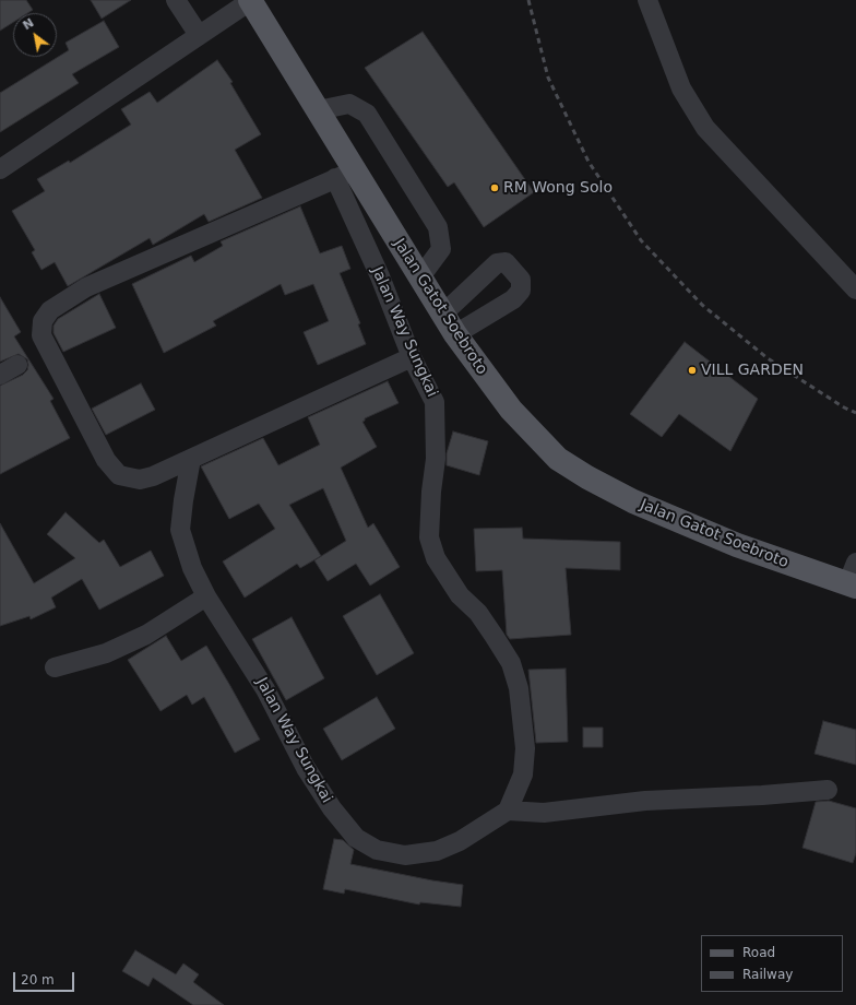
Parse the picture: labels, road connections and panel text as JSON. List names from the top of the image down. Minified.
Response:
{"streets":{"main road":["Jalan Gatot Soebroto"],"street":["Jalan Way Sungkai"]},"crossings":[["Jalan Gatot Soebroto","Jalan Way Sungkai"]],"places":["RM Wong Solo","VILL GARDEN"],"legend":["Road","Railway"],"scale_bar":"20 m","north":"top left"}
